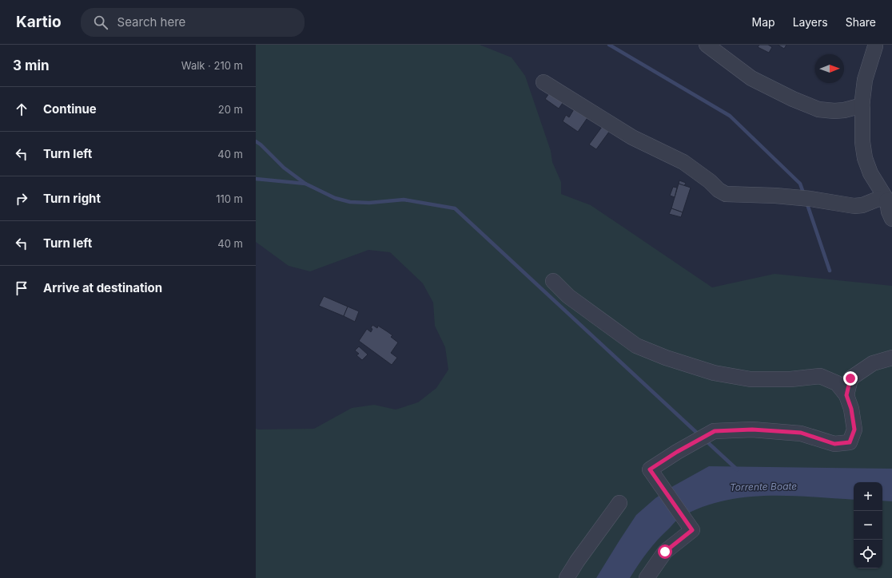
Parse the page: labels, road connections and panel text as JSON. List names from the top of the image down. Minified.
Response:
{"water":["Torrente Boate"],"north":"right","page":{"header":"Kartio","search":"Search here","nav":["Map","Layers","Share"],"heading":["3 min","Walk · 210 m"],"list":[["Continue","20 m"],["Turn left","40 m"],["Turn right","110 m"],["Turn left","40 m"],"Arrive at destination"],"map_buttons":["+","−"]}}
